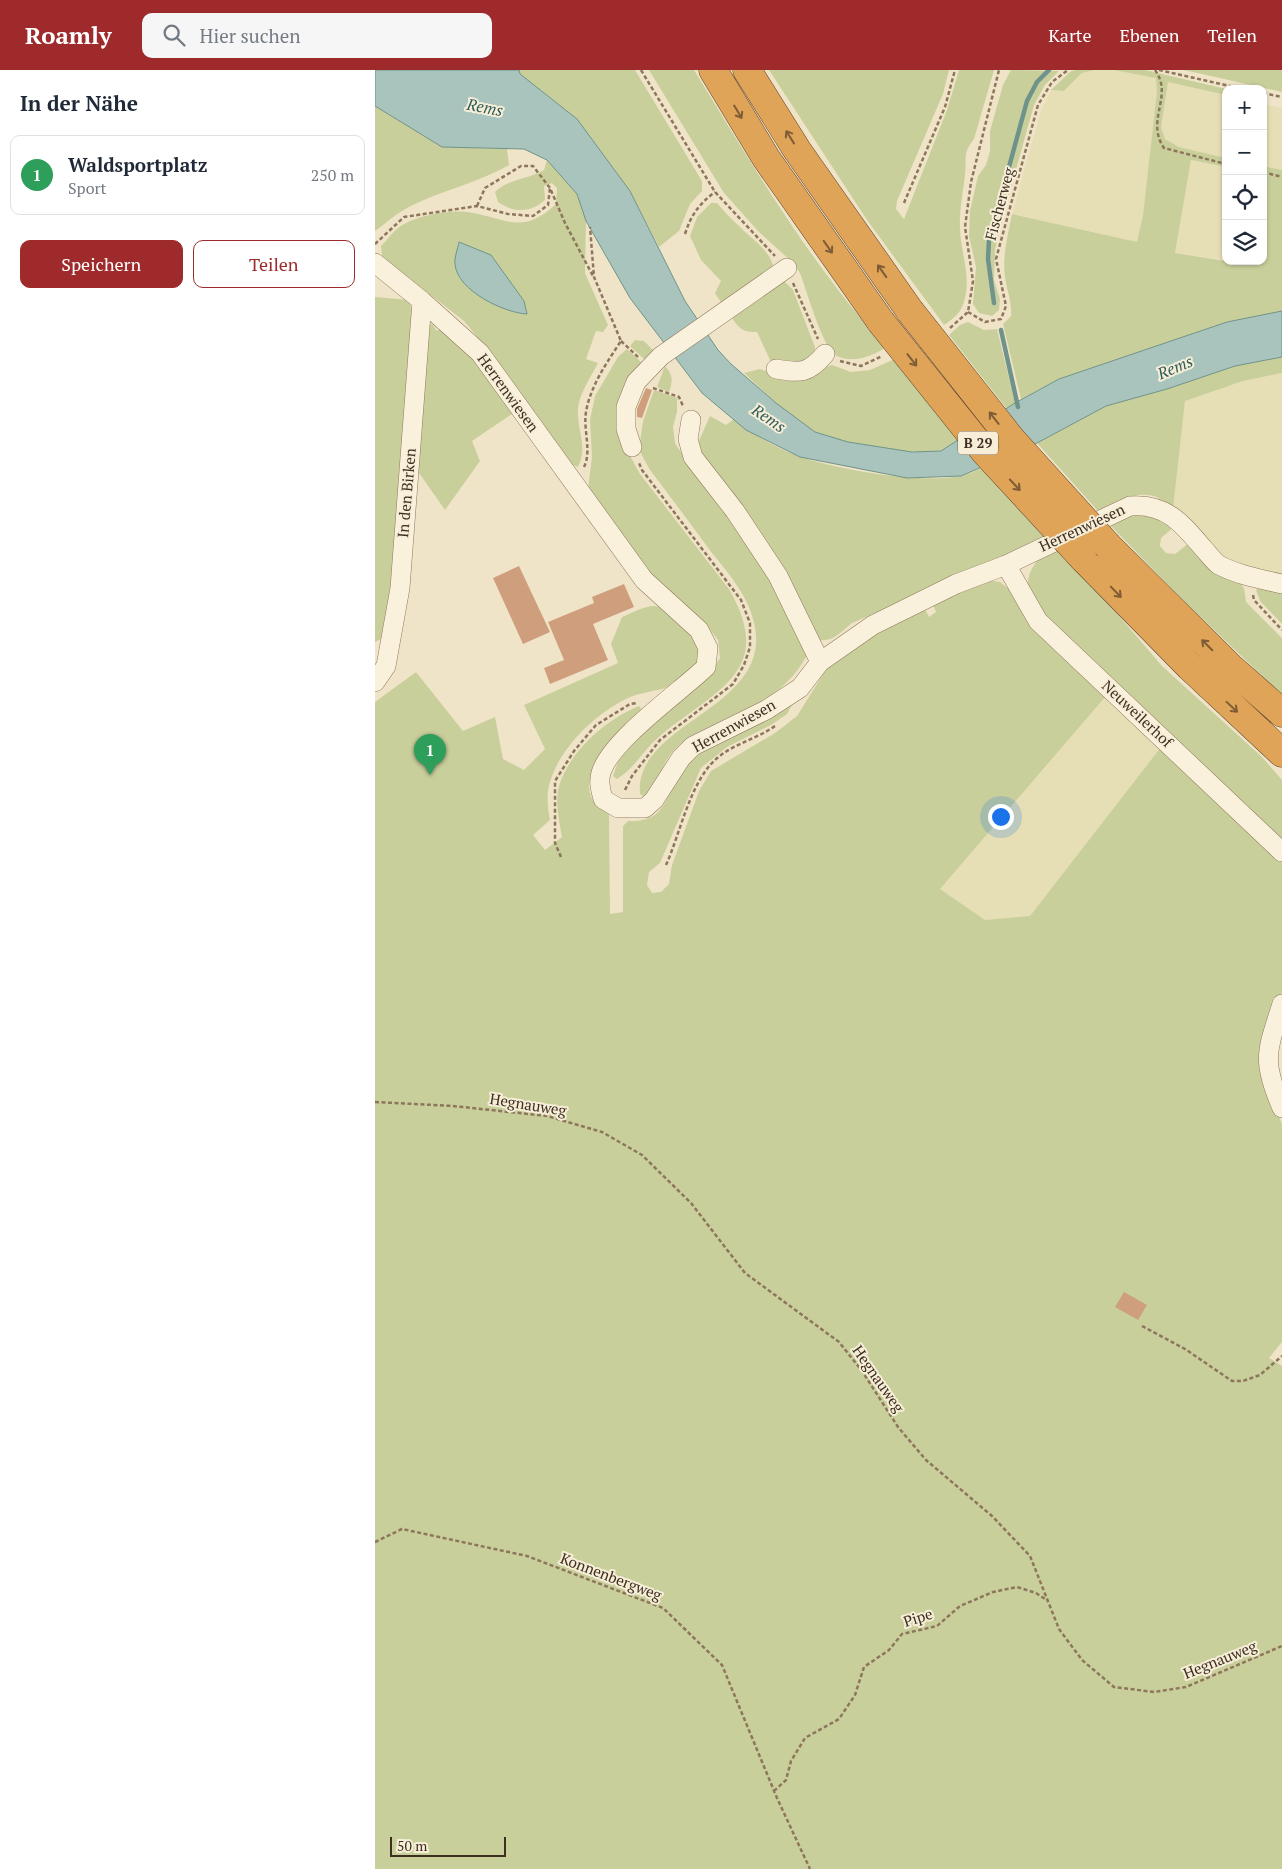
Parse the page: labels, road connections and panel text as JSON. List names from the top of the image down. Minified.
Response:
{"streets":{"highway":["B 29"],"street":["Herrenwiesen","In den Birken","Neuweilerhof"],"path":["Fischerweg","Hegnauweg","Konnenbergweg","Pipe"]},"crossings":[["Herrenwiesen","In den Birken"],["Herrenwiesen","Neuweilerhof"],["Hegnauweg","Pipe"],["Konnenbergweg","Pipe"]],"water":["Rems"],"scale_bar":"50 m","page":{"header":"Roamly","search":"Hier suchen","nav":["Karte","Ebenen","Teilen"],"heading":"In der Nähe","map_buttons":["+","−"],"list":[{"mark":"1","name":"Waldsportplatz","note":"Sport","value":"250 m"}],"buttons":["Speichern","Teilen"],"pins":"1","scale":"50 m"}}
